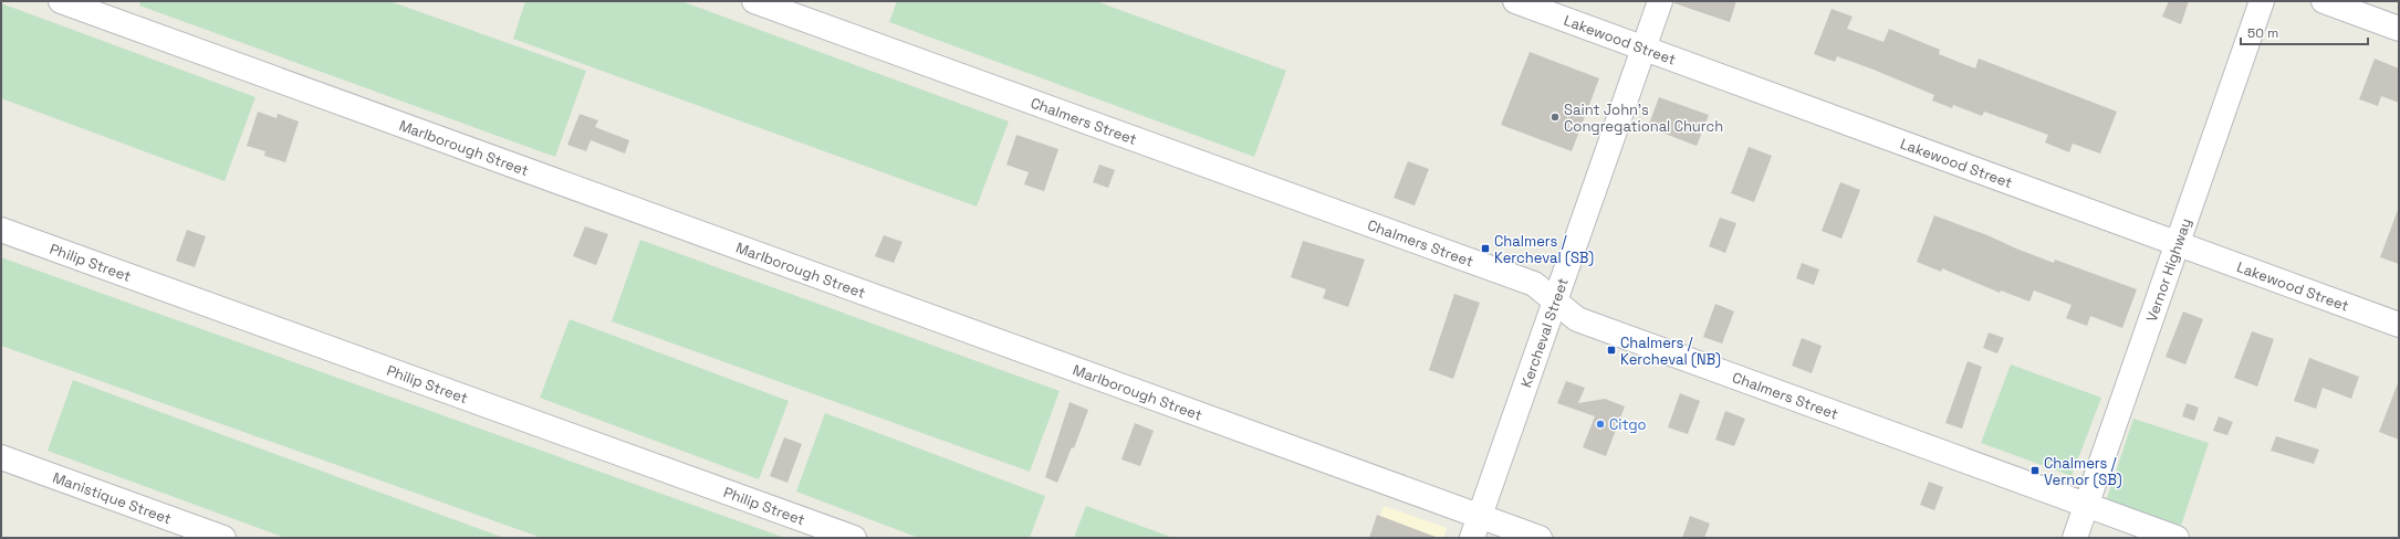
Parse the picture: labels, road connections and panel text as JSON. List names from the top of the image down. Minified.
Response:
{"streets":{"street":["Lakewood Street","Chalmers Street","Marlborough Street","Philip Street","Vernor Highway","Kercheval Street","Manistique Street"]},"crossings":[["Lakewood Street","Vernor Highway"],["Lakewood Street","Kercheval Street"],["Chalmers Street","Vernor Highway"],["Chalmers Street","Kercheval Street"],["Marlborough Street","Kercheval Street"]],"places":{"other":["Saint John's Congregational Church","Citgo"],"transit":["Chalmers / Kercheval (SB)","Chalmers / Kercheval (NB)","Chalmers / Vernor (SB)"]},"scale_bar":"50 m"}
